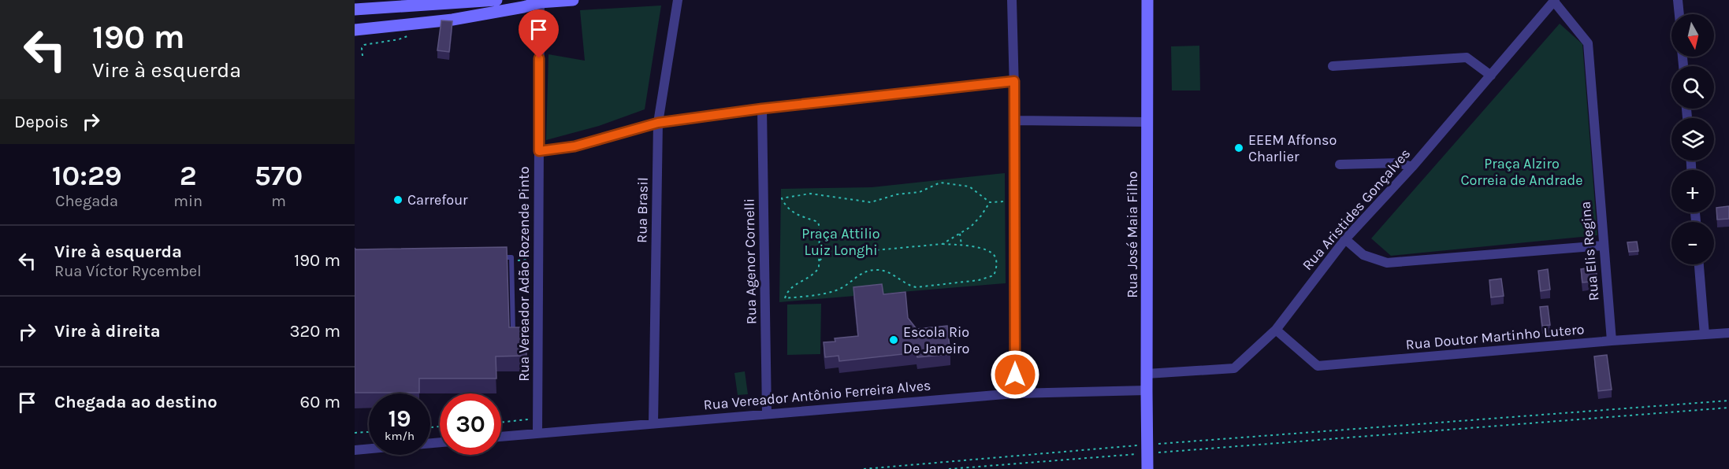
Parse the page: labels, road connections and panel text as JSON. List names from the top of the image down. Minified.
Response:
{"streets":{"street":["Rua Aristides Gonçalves","Rua Brasil","Rua José Maia Filho","Rua Elis Regina","Rua Agenor Cornelli","Rua Vereador Adão Rozende Pinto","Rua Doutor Martinho Lutero","Rua Vereador Antônio Ferreira Alves"]},"crossings":[["Rua Aristides Gonçalves","Rua José Maia Filho"],["Rua Aristides Gonçalves","Rua Elis Regina"],["Rua Aristides Gonçalves","Rua Doutor Martinho Lutero"],["Rua Brasil","Rua Vereador Antônio Ferreira Alves"],["Rua José Maia Filho","Rua Vereador Antônio Ferreira Alves"],["Rua Elis Regina","Rua Doutor Martinho Lutero"],["Rua Agenor Cornelli","Rua Vereador Antônio Ferreira Alves"],["Rua Vereador Adão Rozende Pinto","Rua Vereador Antônio Ferreira Alves"]],"parks":["Praça Alziro Correia de Andrade","Praça Attilio Luiz Longhi"],"places":["EEEM Affonso Charlier","Carrefour","Escola Rio De Janeiro"],"north":"bottom","page":{"turn":["190 m","Vire à esquerda"],"map_buttons":["+","−"],"then":"Depois","eta":["10:29","Chegada","2","min","570","m"],"list":[{"name":"Vire à esquerda","note":"Rua Víctor Rycembel","value":"190 m"},{"name":"Vire à direita","value":"320 m"},{"name":"Chegada ao destino","value":"60 m"}],"speed":"19 km/h","limit":"30"}}
